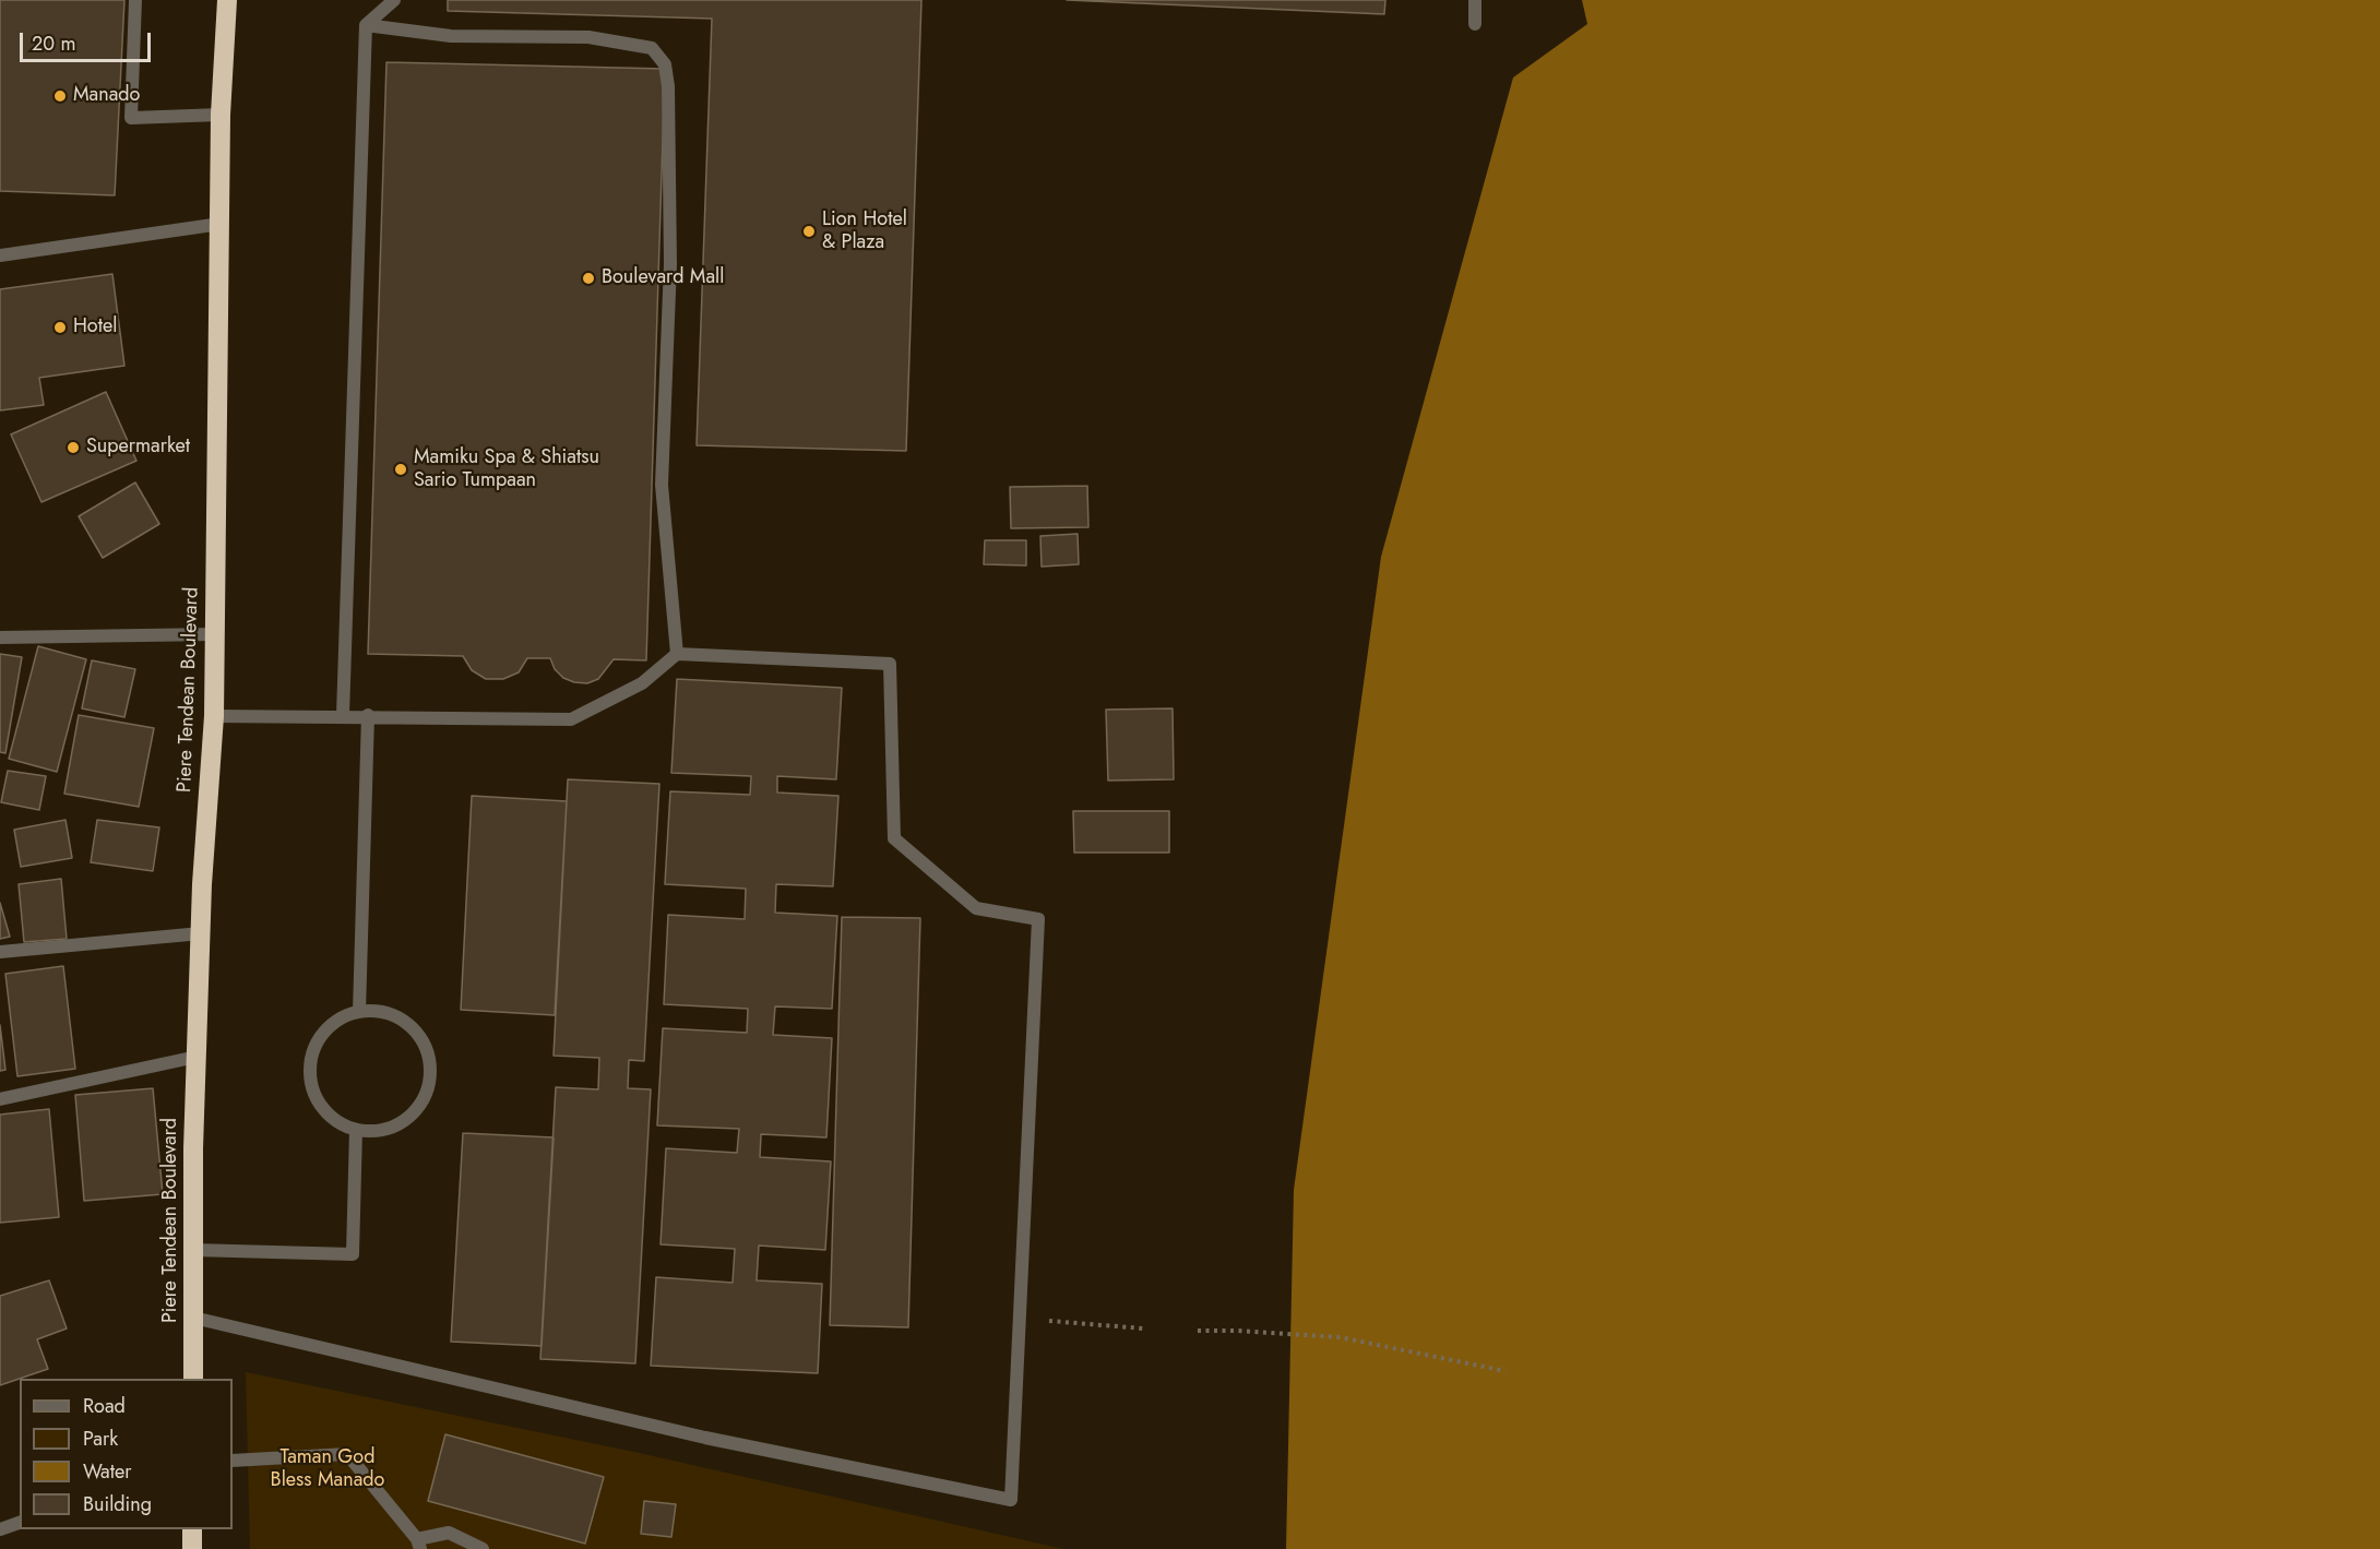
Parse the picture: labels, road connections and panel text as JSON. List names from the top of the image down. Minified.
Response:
{"streets":{"highway":["Piere Tendean Boulevard"]},"parks":["Taman God Bless Manado"],"places":["Manado","Lion Hotel & Plaza","Boulevard Mall","Hotel","Supermarket","Mamiku Spa & Shiatsu Sario Tumpaan"],"legend":["Road","Park","Water","Building"],"scale_bar":"20 m"}
